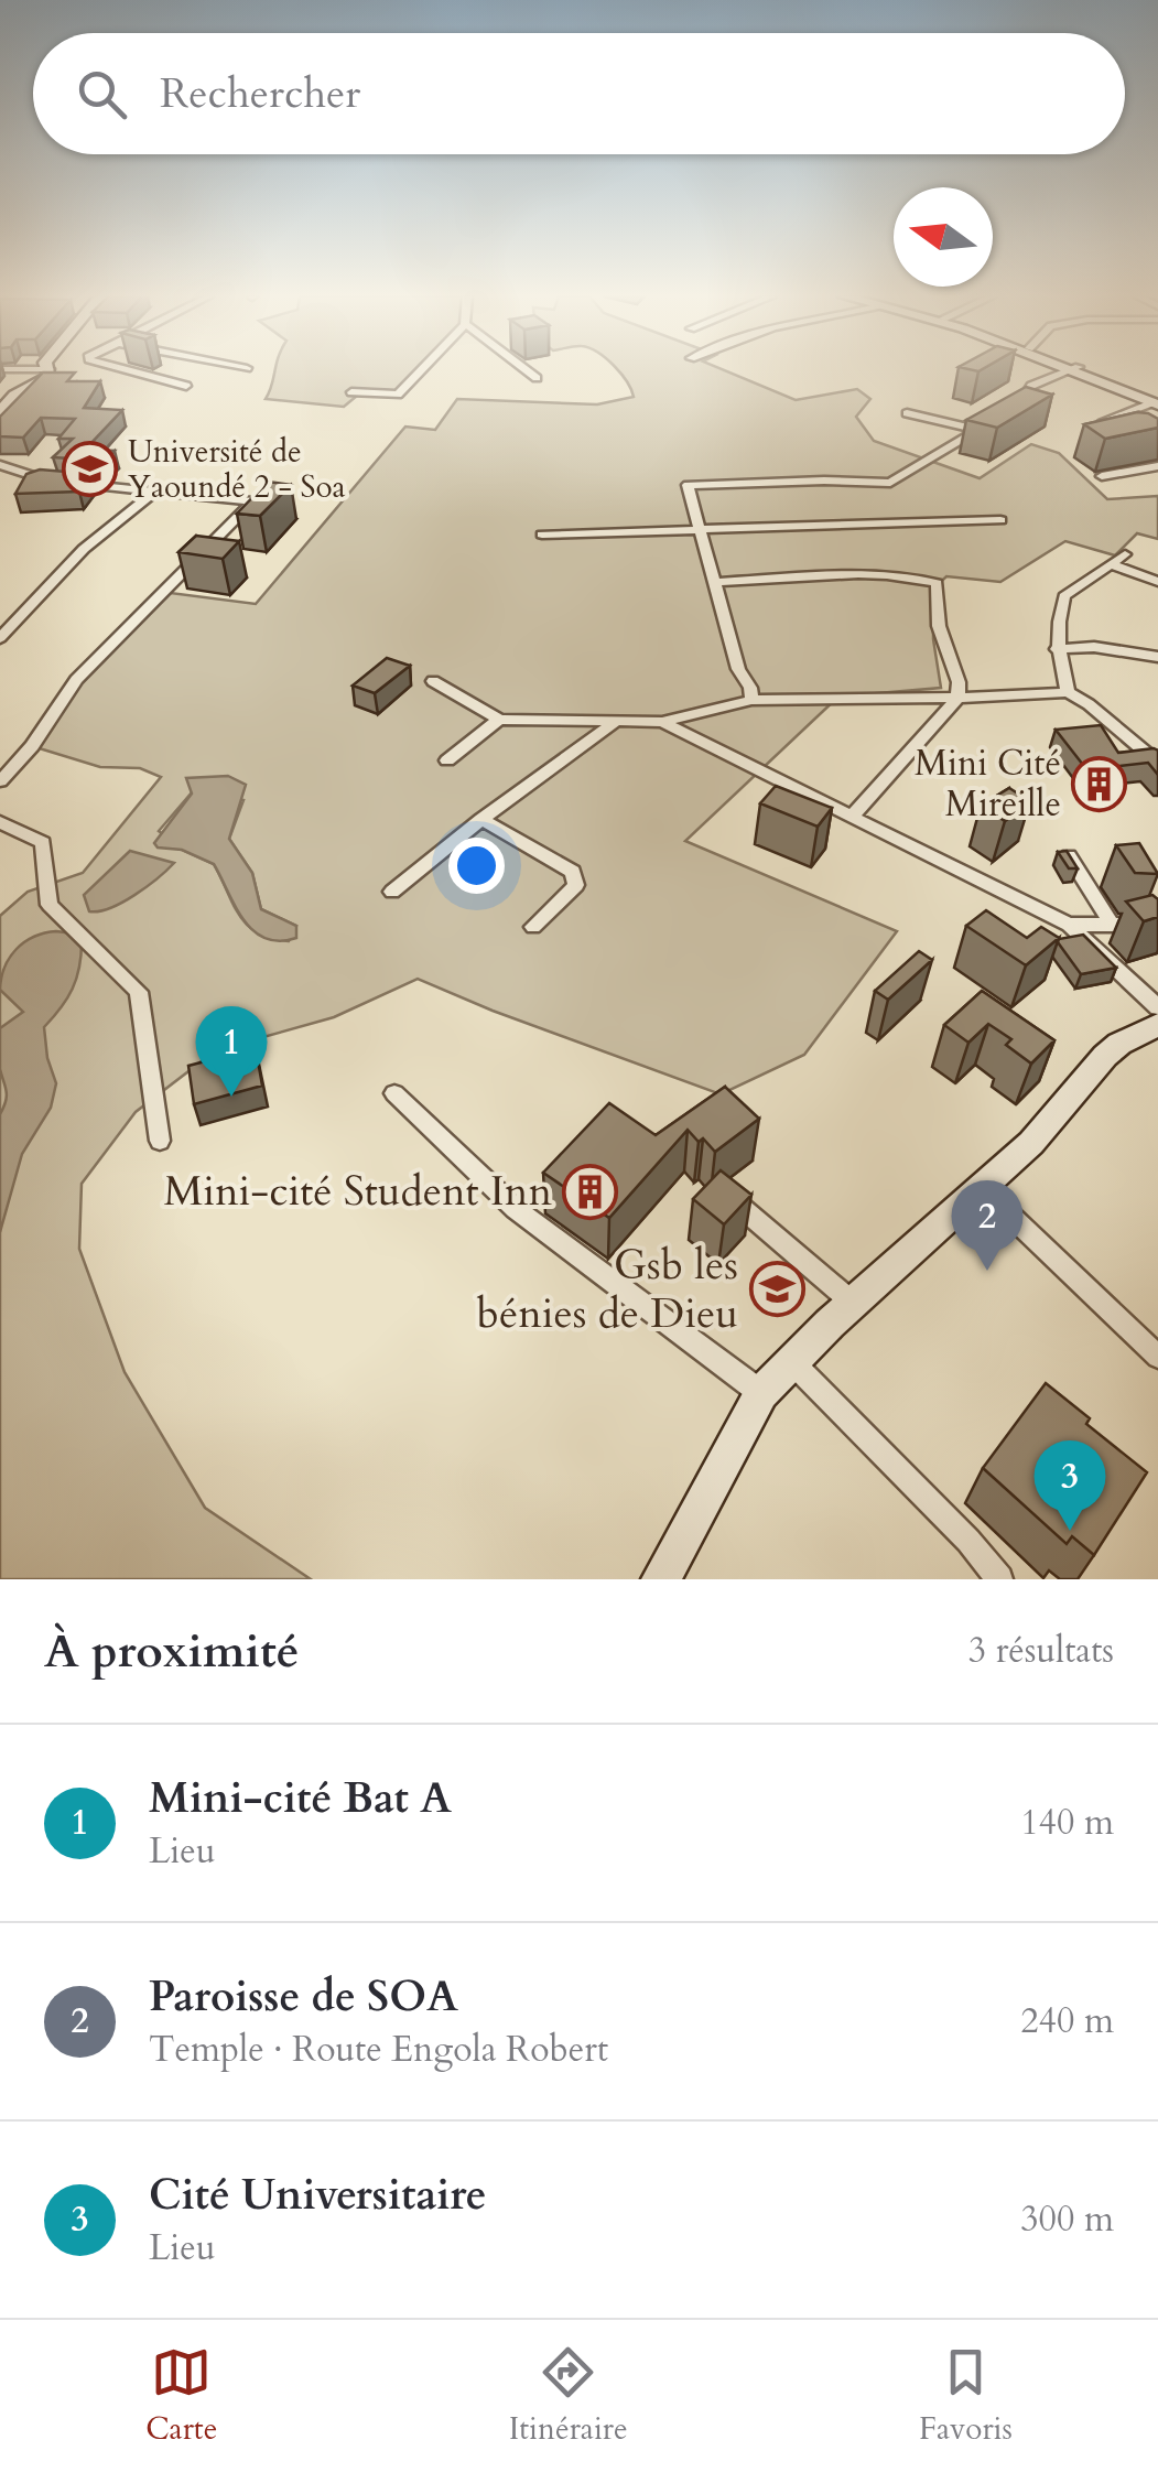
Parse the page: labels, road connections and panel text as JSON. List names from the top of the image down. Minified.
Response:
{"places":{"school or university":["Université de Yaoundé 2 - Soa","Gsb les bénies de Dieu"],"building":["Mini Cité Mireille","Mini-cité Student Inn"]},"north":"left","page":{"search":"Rechercher","pins":["1","2","3"],"heading":["À proximité","3 résultats"],"list":[{"mark":"1","name":"Mini-cité Bat A","note":"Lieu","value":"140 m"},{"mark":"2","name":"Paroisse de SOA","note":"Temple · Route Engola Robert","value":"240 m"},{"mark":"3","name":"Cité Universitaire","note":"Lieu","value":"300 m"}],"nav":["Carte","Itinéraire","Favoris"]}}
